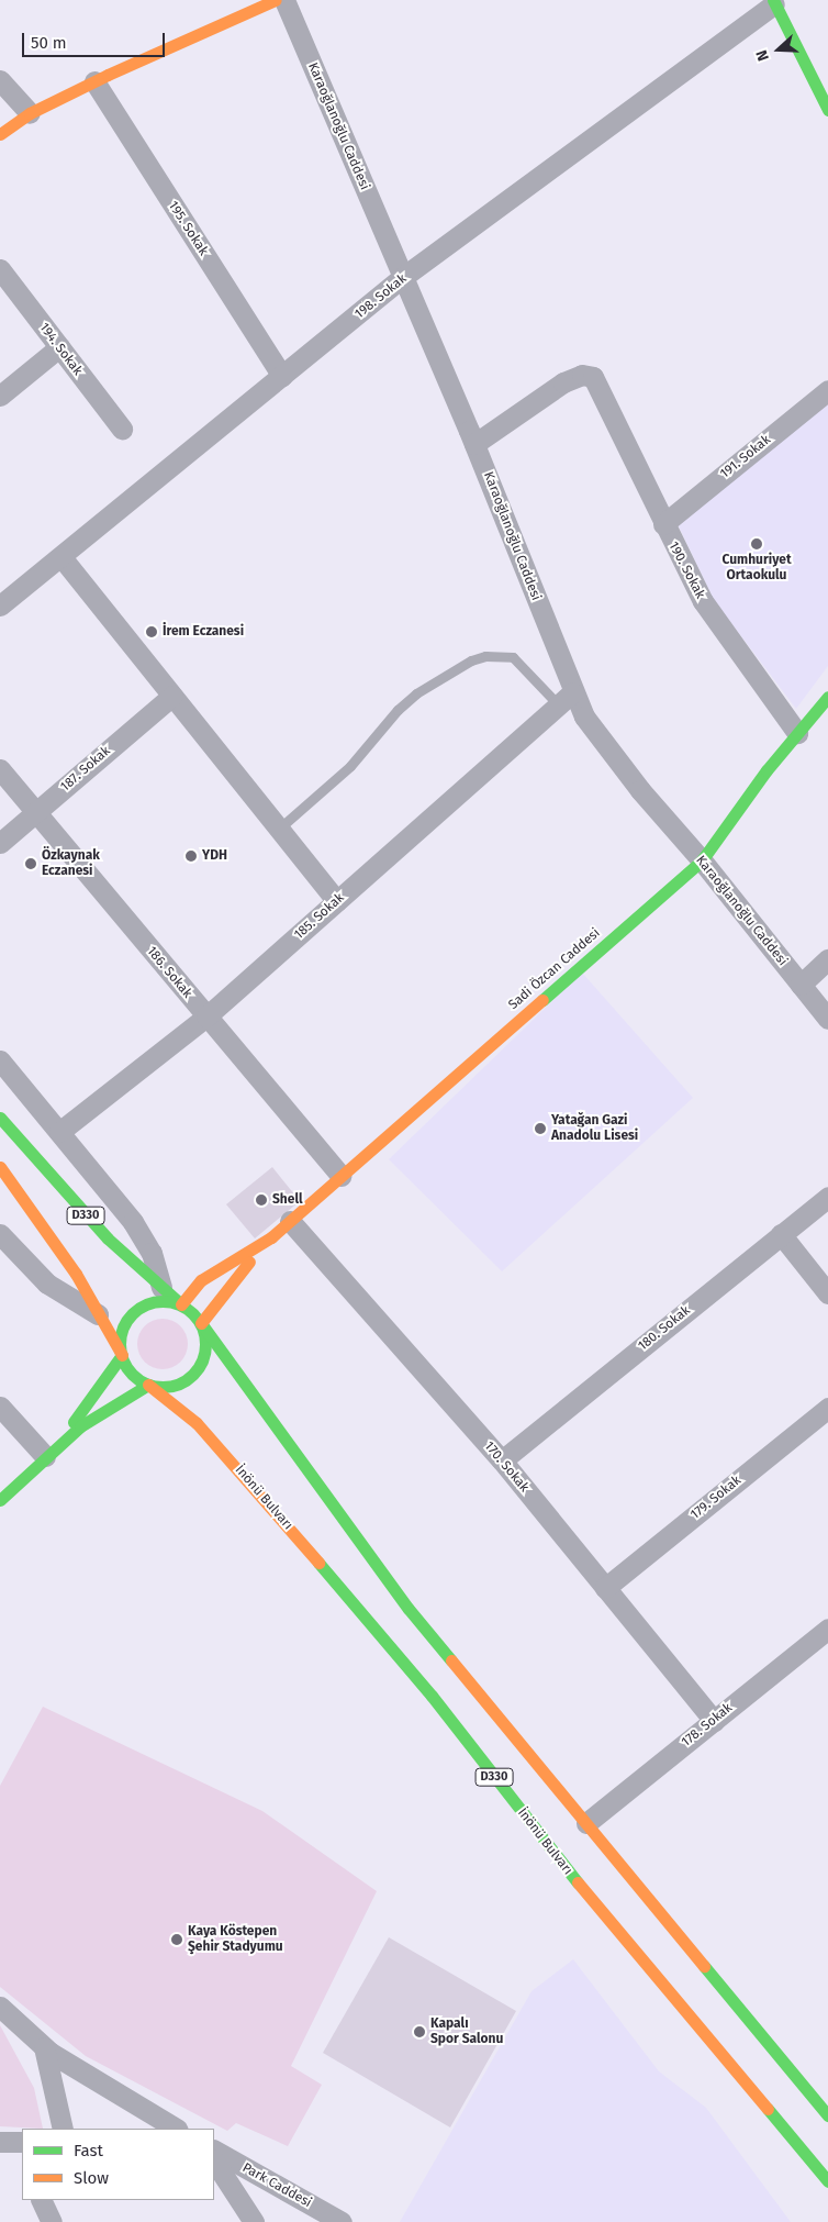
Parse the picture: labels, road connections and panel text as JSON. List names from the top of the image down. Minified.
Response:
{"streets":{"main road":["Sadi Özcan Caddesi","D330","İnönü Bulvarı"],"street":["Karaoğlanoğlu Caddesi","195. Sokak","198. Sokak","194. Sokak","191. Sokak","190. Sokak","187. Sokak","185. Sokak","186. Sokak","180. Sokak","170. Sokak","179. Sokak","178. Sokak","Park Caddesi"]},"crossings":[["Karaoğlanoğlu Caddesi","198. Sokak"],["Karaoğlanoğlu Caddesi","190. Sokak"],["Karaoğlanoğlu Caddesi","185. Sokak"],["Karaoğlanoğlu Caddesi","Sadi Özcan Caddesi"],["195. Sokak","198. Sokak"],["191. Sokak","190. Sokak"],["190. Sokak","Sadi Özcan Caddesi"],["187. Sokak","186. Sokak"],["185. Sokak","186. Sokak"],["Sadi Özcan Caddesi","186. Sokak"],["Sadi Özcan Caddesi","D330"],["Sadi Özcan Caddesi","170. Sokak"],["Sadi Özcan Caddesi","İnönü Bulvarı"],["D330","İnönü Bulvarı"],["180. Sokak","170. Sokak"],["170. Sokak","179. Sokak"],["170. Sokak","178. Sokak"]],"places":["Cumhuriyet Ortaokulu","İrem Eczanesi","YDH","Özkaynak Eczanesi","Yatağan Gazi Anadolu Lisesi","Shell","Kaya Köstepen Şehir Stadyumu","Kapalı Spor Salonu"],"legend":["Fast","Slow"],"scale_bar":"50 m","north":"left"}
